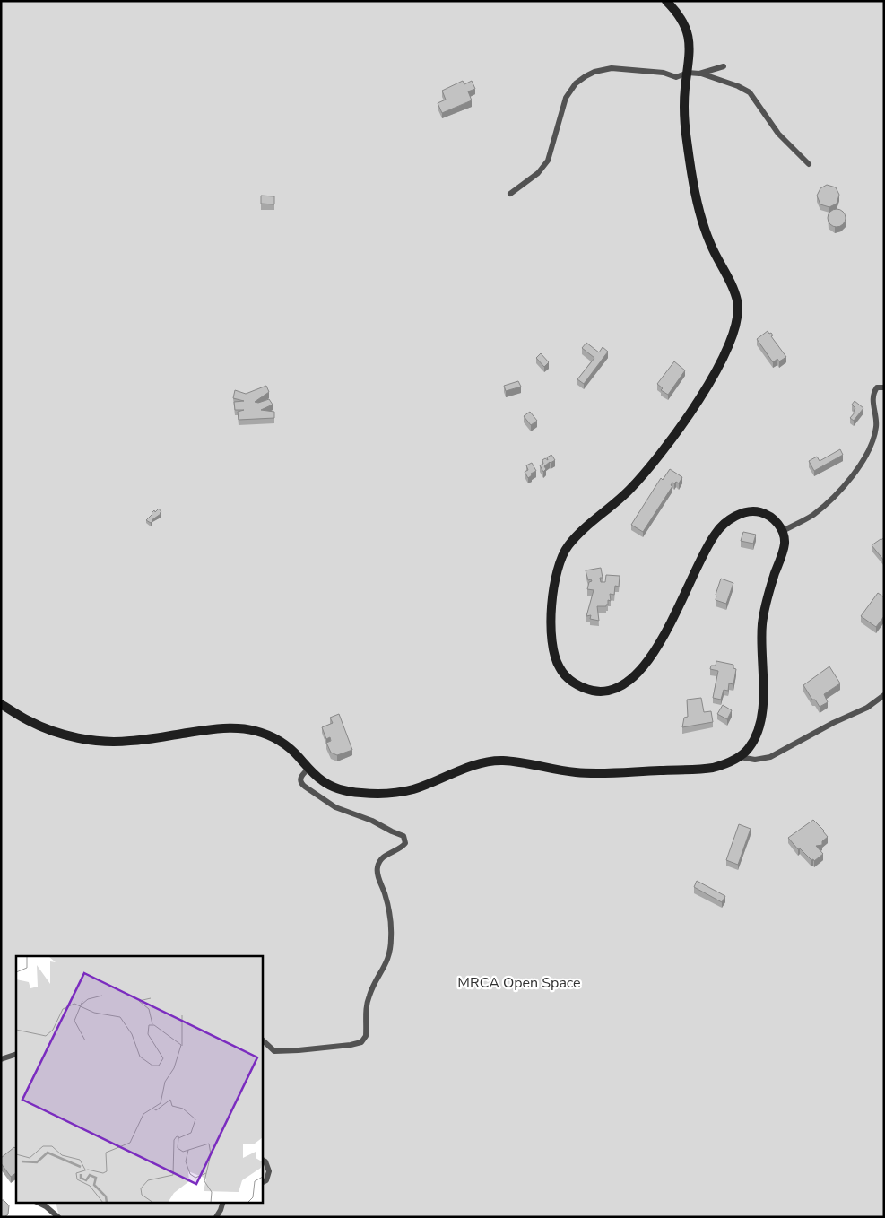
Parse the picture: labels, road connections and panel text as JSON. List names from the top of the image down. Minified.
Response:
{"parks":["MRCA Open Space"]}
